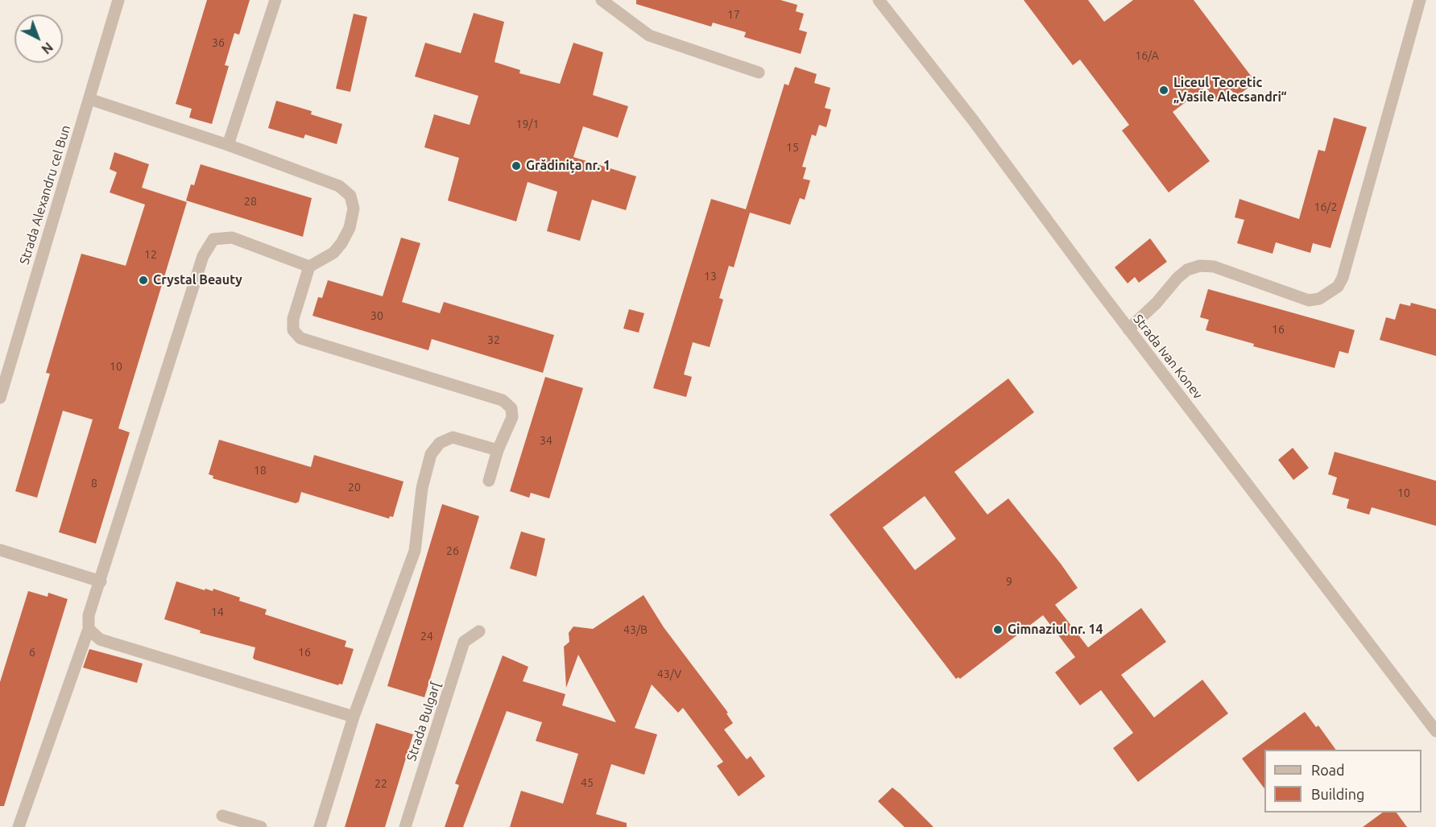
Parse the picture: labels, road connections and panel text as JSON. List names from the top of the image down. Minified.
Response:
{"streets":{"street":["Strada Alexandru cel Bun","Strada Ivan Konev","Strada Bulgar["]},"places":["Liceul Teoretic „Vasile Alecsandri“","Grădinița nr. 1","Crystal Beauty","Gimnaziul nr. 14"],"house_numbers":["17","36","16/A","19/1","15","28","16/2","12","13","30","16","32","10","34","18","8","20","10","26","9","14","43/B","24","6","16","43/V","45","22"],"legend":["Road","Building"],"north":"bottom right"}
